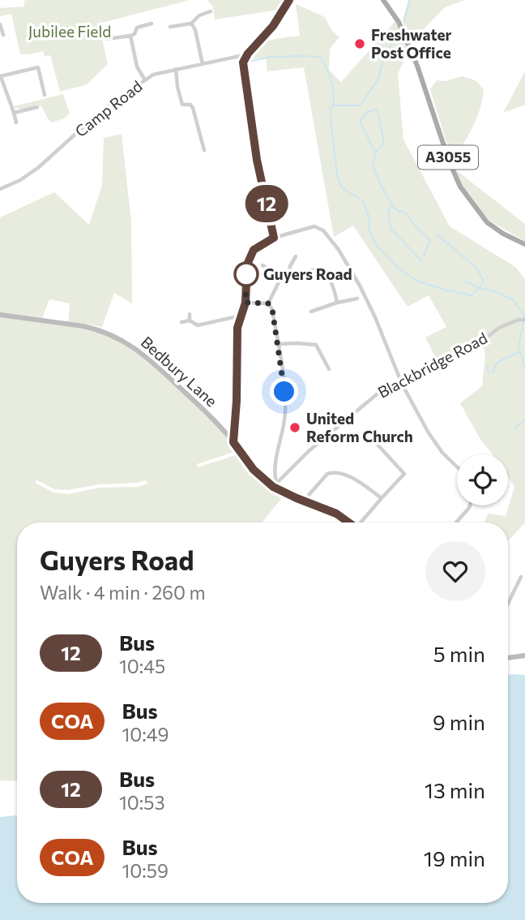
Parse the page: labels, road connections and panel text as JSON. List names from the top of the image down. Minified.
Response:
{"streets":{"main road":["A3055"],"street":["Camp Road","Blackbridge Road","Bedbury Lane"]},"crossings":[["Blackbridge Road","Bedbury Lane"]],"parks":["Jubilee Field"],"places":["Freshwater Post Office","Guyers Road","United Reform Church"],"lines":["bus line 12"],"page":{"on_map":"12","heading":["Guyers Road","Walk · 4 min · 260 m"],"list":[{"mark":"12","name":"Bus","note":"10:45","value":"5 min"},{"mark":"COA","name":"Bus","note":"10:49","value":"9 min"},{"mark":"12","name":"Bus","note":"10:53","value":"13 min"},{"mark":"COA","name":"Bus","note":"10:59","value":"19 min"}]}}
